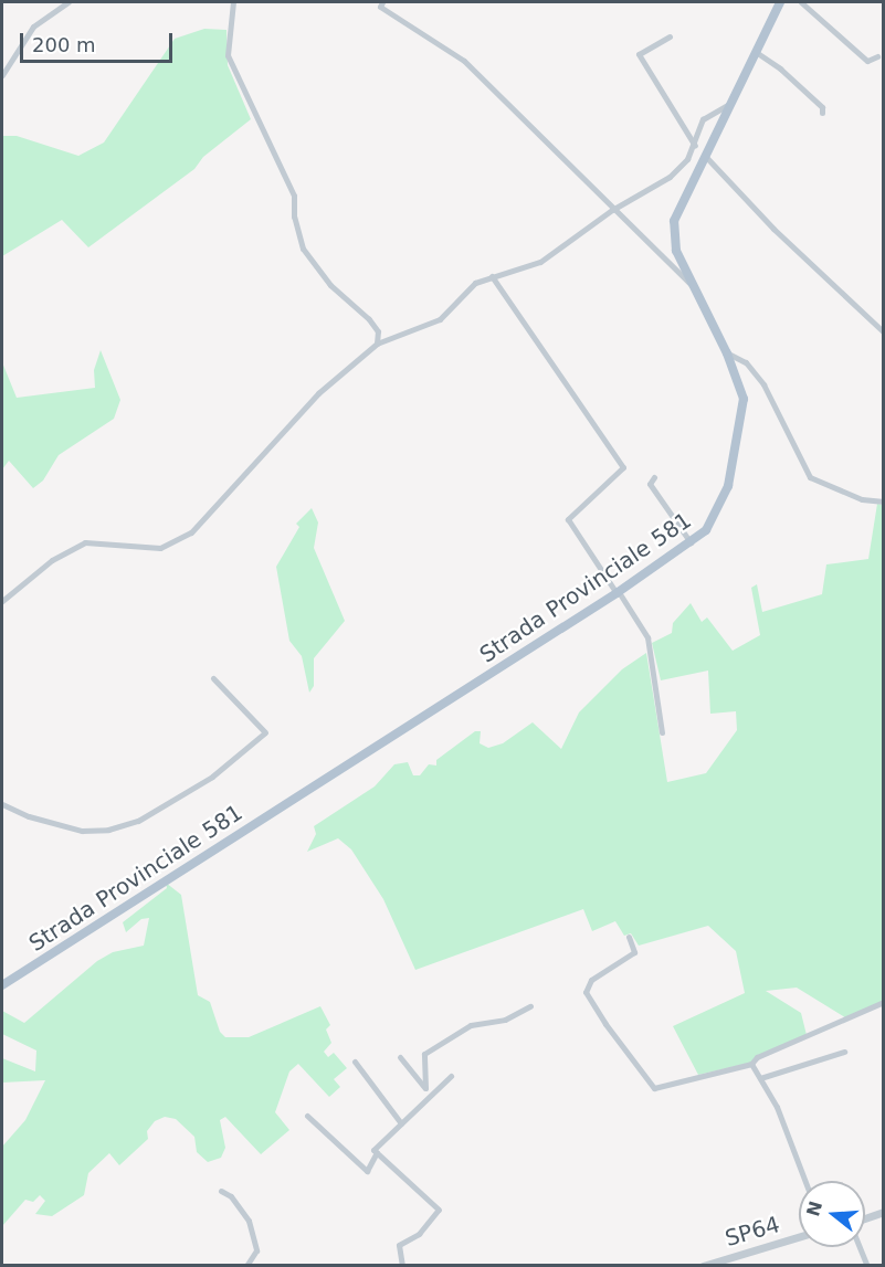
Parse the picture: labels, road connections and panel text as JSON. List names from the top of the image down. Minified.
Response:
{"streets":{"main road":["Strada Provinciale 581"],"street":["SP64"]},"scale_bar":"200 m","north":"left"}
